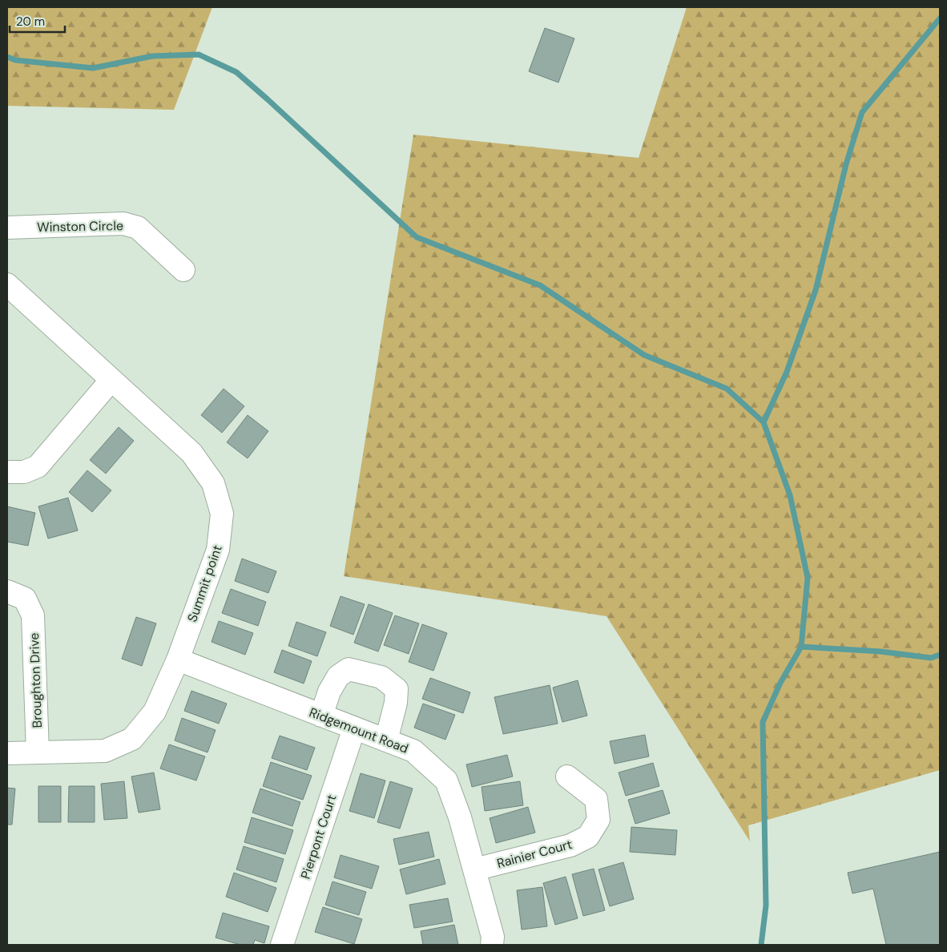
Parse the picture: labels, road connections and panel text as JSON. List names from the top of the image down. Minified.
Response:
{"streets":{"street":["Winston Circle","Summit point","Broughton Drive","Ridgemount Road","Pierpont Court","Rainier Court"]},"crossings":[["Summit point","Broughton Drive"],["Summit point","Ridgemount Road"],["Ridgemount Road","Pierpont Court"],["Ridgemount Road","Rainier Court"]],"scale_bar":"20 m"}
